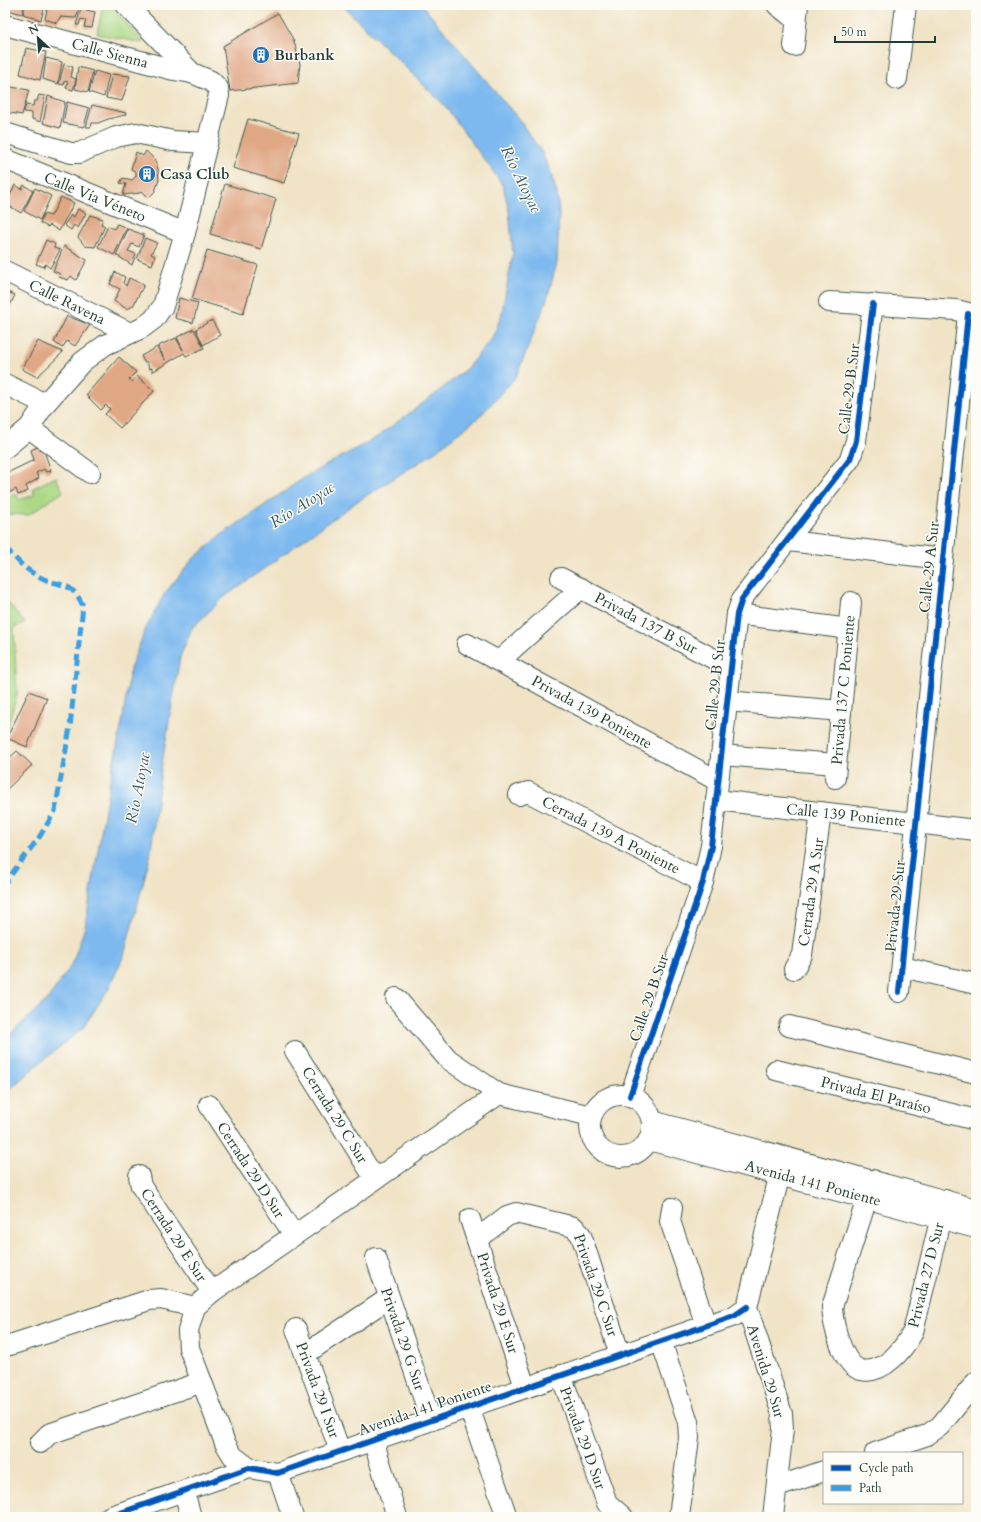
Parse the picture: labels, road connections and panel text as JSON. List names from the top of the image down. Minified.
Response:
{"streets":{"street":["Calle Sienna","Calle Vía Véneto","Calle Ravena","Calle 29 B Sur","Calle 29 A Sur","Privada 137 B Sur","Privada 137 C Poniente","Privada 139 Poniente","Calle 139 Poniente","Cerrada 139 A Poniente","Cerrada 29 A Sur","Privada 29 Sur","Privada El Paraíso","Cerrada 29 C Sur","Cerrada 29 D Sur","Avenida 141 Poniente","Cerrada 29 E Sur","Privada 27 D Sur","Privada 29 C Sur","Privada 29 E Sur","Privada 29 G Sur","Avenida 29 Sur","Privada 29 I Sur","Privada 29 D Sur"]},"crossings":[["Calle 29 B Sur","Privada 137 B Sur"],["Calle 29 B Sur","Privada 137 C Poniente"],["Calle 29 B Sur","Privada 139 Poniente"],["Calle 29 B Sur","Calle 139 Poniente"],["Calle 29 B Sur","Cerrada 139 A Poniente"],["Calle 29 B Sur","Avenida 141 Poniente"],["Calle 29 A Sur","Calle 139 Poniente"],["Calle 29 A Sur","Privada 29 Sur"],["Calle 139 Poniente","Cerrada 29 A Sur"],["Calle 139 Poniente","Privada 29 Sur"],["Avenida 141 Poniente","Privada 27 D Sur"],["Avenida 141 Poniente","Privada 29 C Sur"],["Avenida 141 Poniente","Privada 29 E Sur"],["Avenida 141 Poniente","Privada 29 G Sur"],["Avenida 141 Poniente","Avenida 29 Sur"],["Avenida 141 Poniente","Privada 29 I Sur"],["Avenida 141 Poniente","Privada 29 D Sur"],["Privada 29 C Sur","Privada 29 E Sur"]],"water":["Río Atoyac"],"places":{"building":["Burbank","Casa Club"]},"legend":["Cycle path","Path"],"scale_bar":"50 m","north":"top left"}
